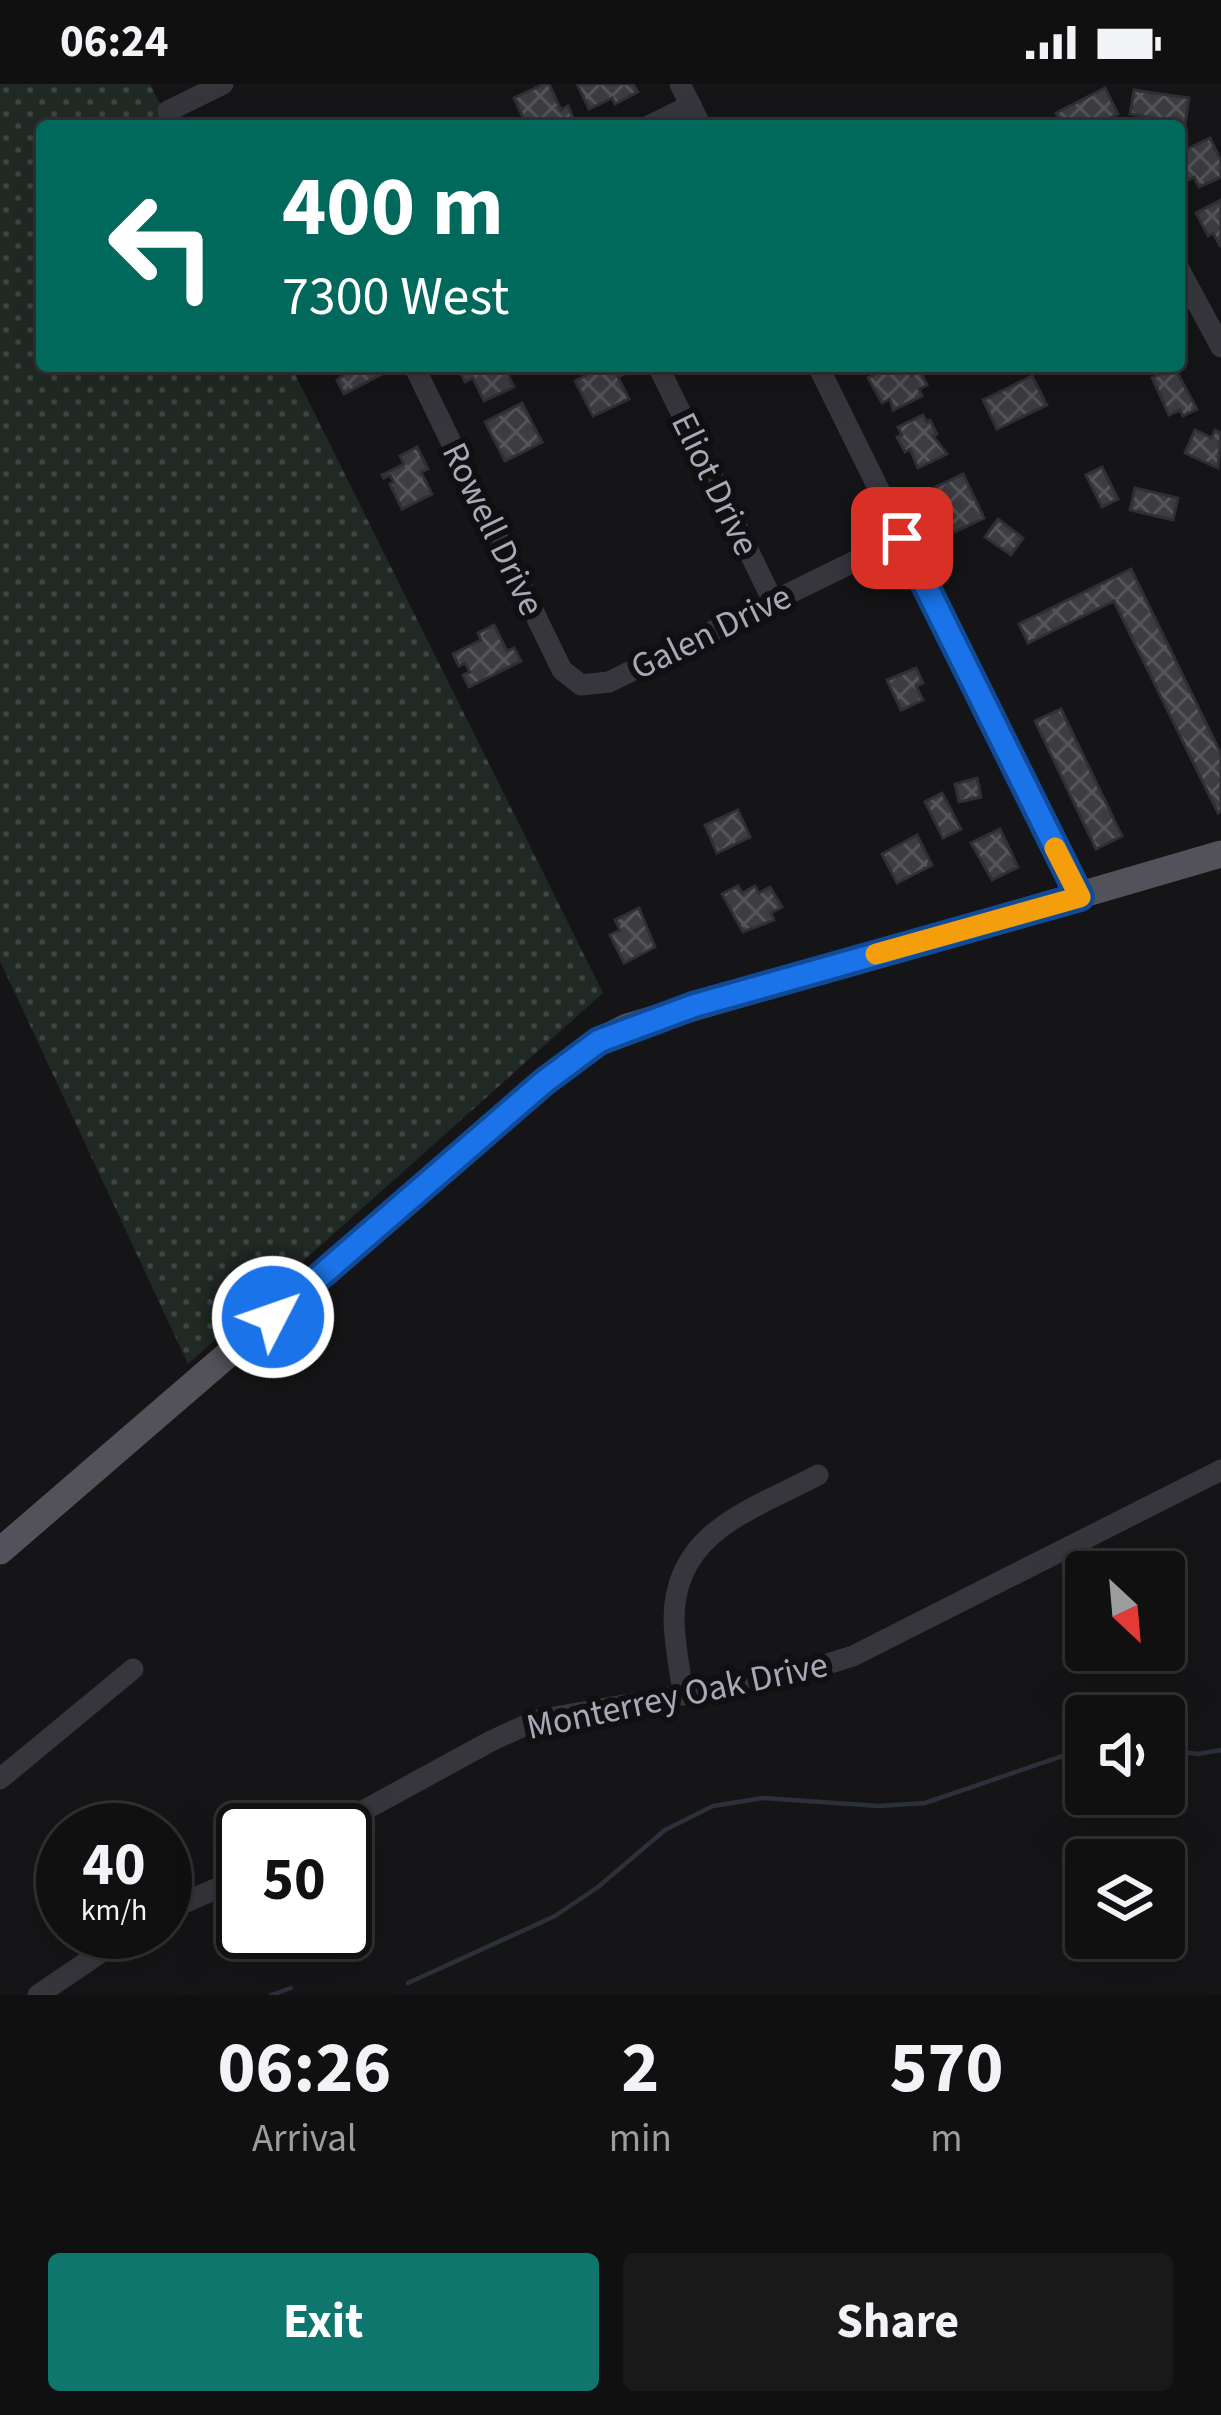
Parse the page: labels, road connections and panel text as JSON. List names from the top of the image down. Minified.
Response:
{"streets":{"street":["Eliot Drive","Rowell Drive","Galen Drive","Monterrey Oak Drive"]},"crossings":[["Eliot Drive","Galen Drive"],["Rowell Drive","Galen Drive"]],"north":"bottom right","page":{"status":"06:24","turn":["400 m","7300 West"],"speed":"40 km/h","limit":"50","eta":["06:26","Arrival","2","min","570","m"],"buttons":["Exit","Share"]}}
